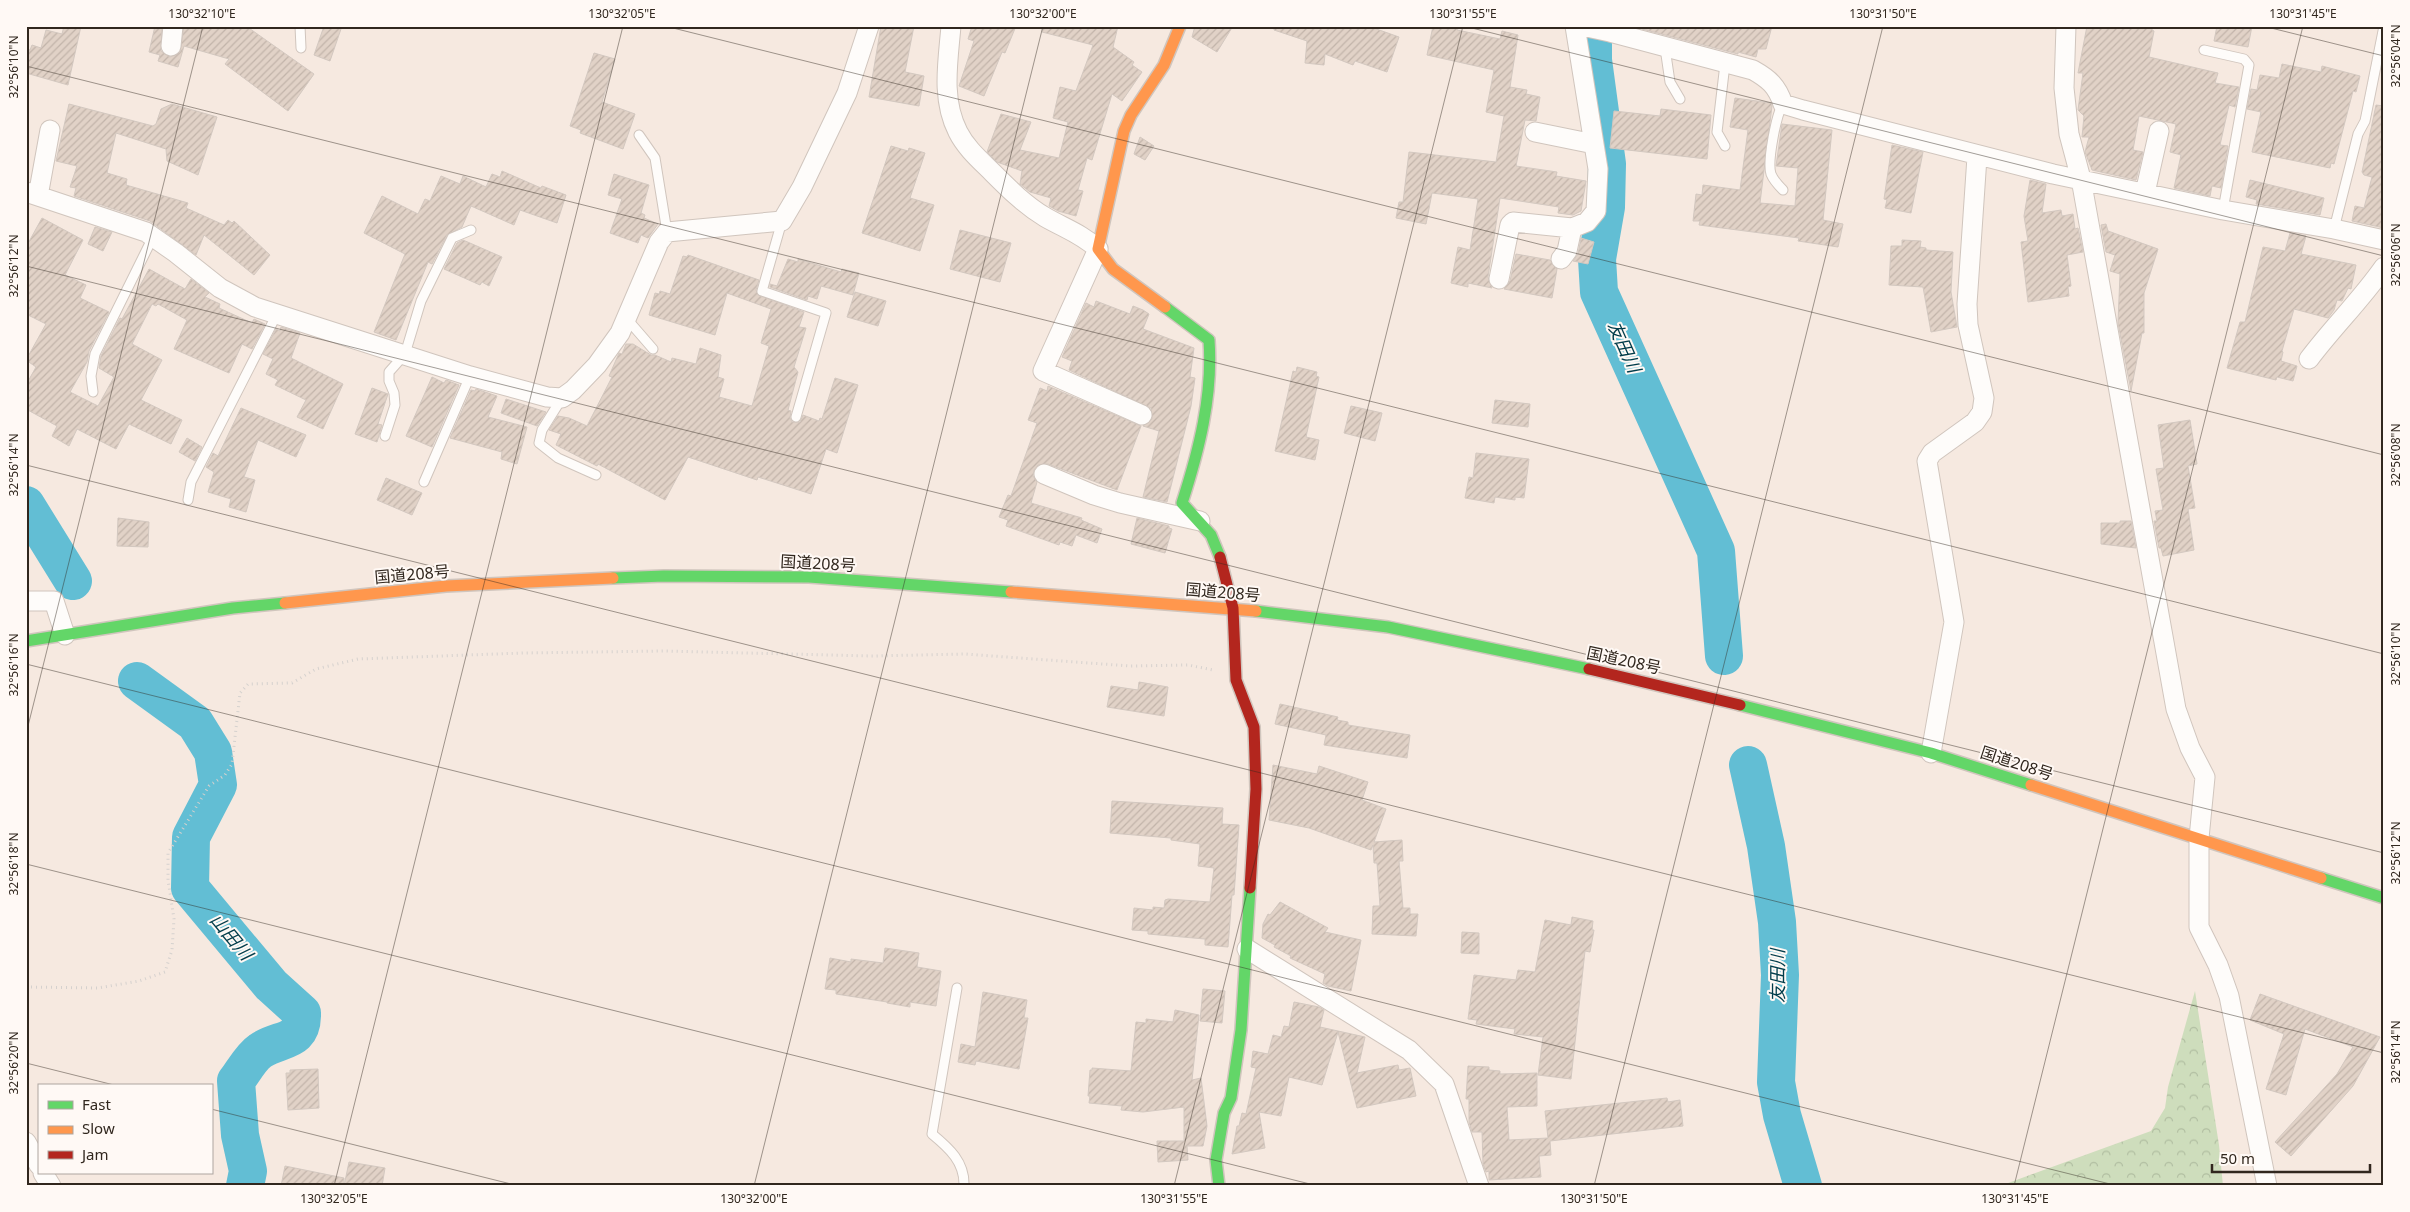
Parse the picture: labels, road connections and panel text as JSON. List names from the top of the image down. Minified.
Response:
{"streets":{"main road":["国道208号"]},"water":["友田川","山田川"],"legend":["Fast","Slow","Jam"],"scale_bar":"50 m","coordinates":["130°32'10\"E","130°32'05\"E","130°32'00\"E","130°31'55\"E","130°31'50\"E","130°31'45\"E","32°56'04\"N","32°56'10\"N","32°56'06\"N","32°56'12\"N","32°56'08\"N","32°56'14\"N","32°56'16\"N","32°56'18\"N","32°56'20\"N"]}
